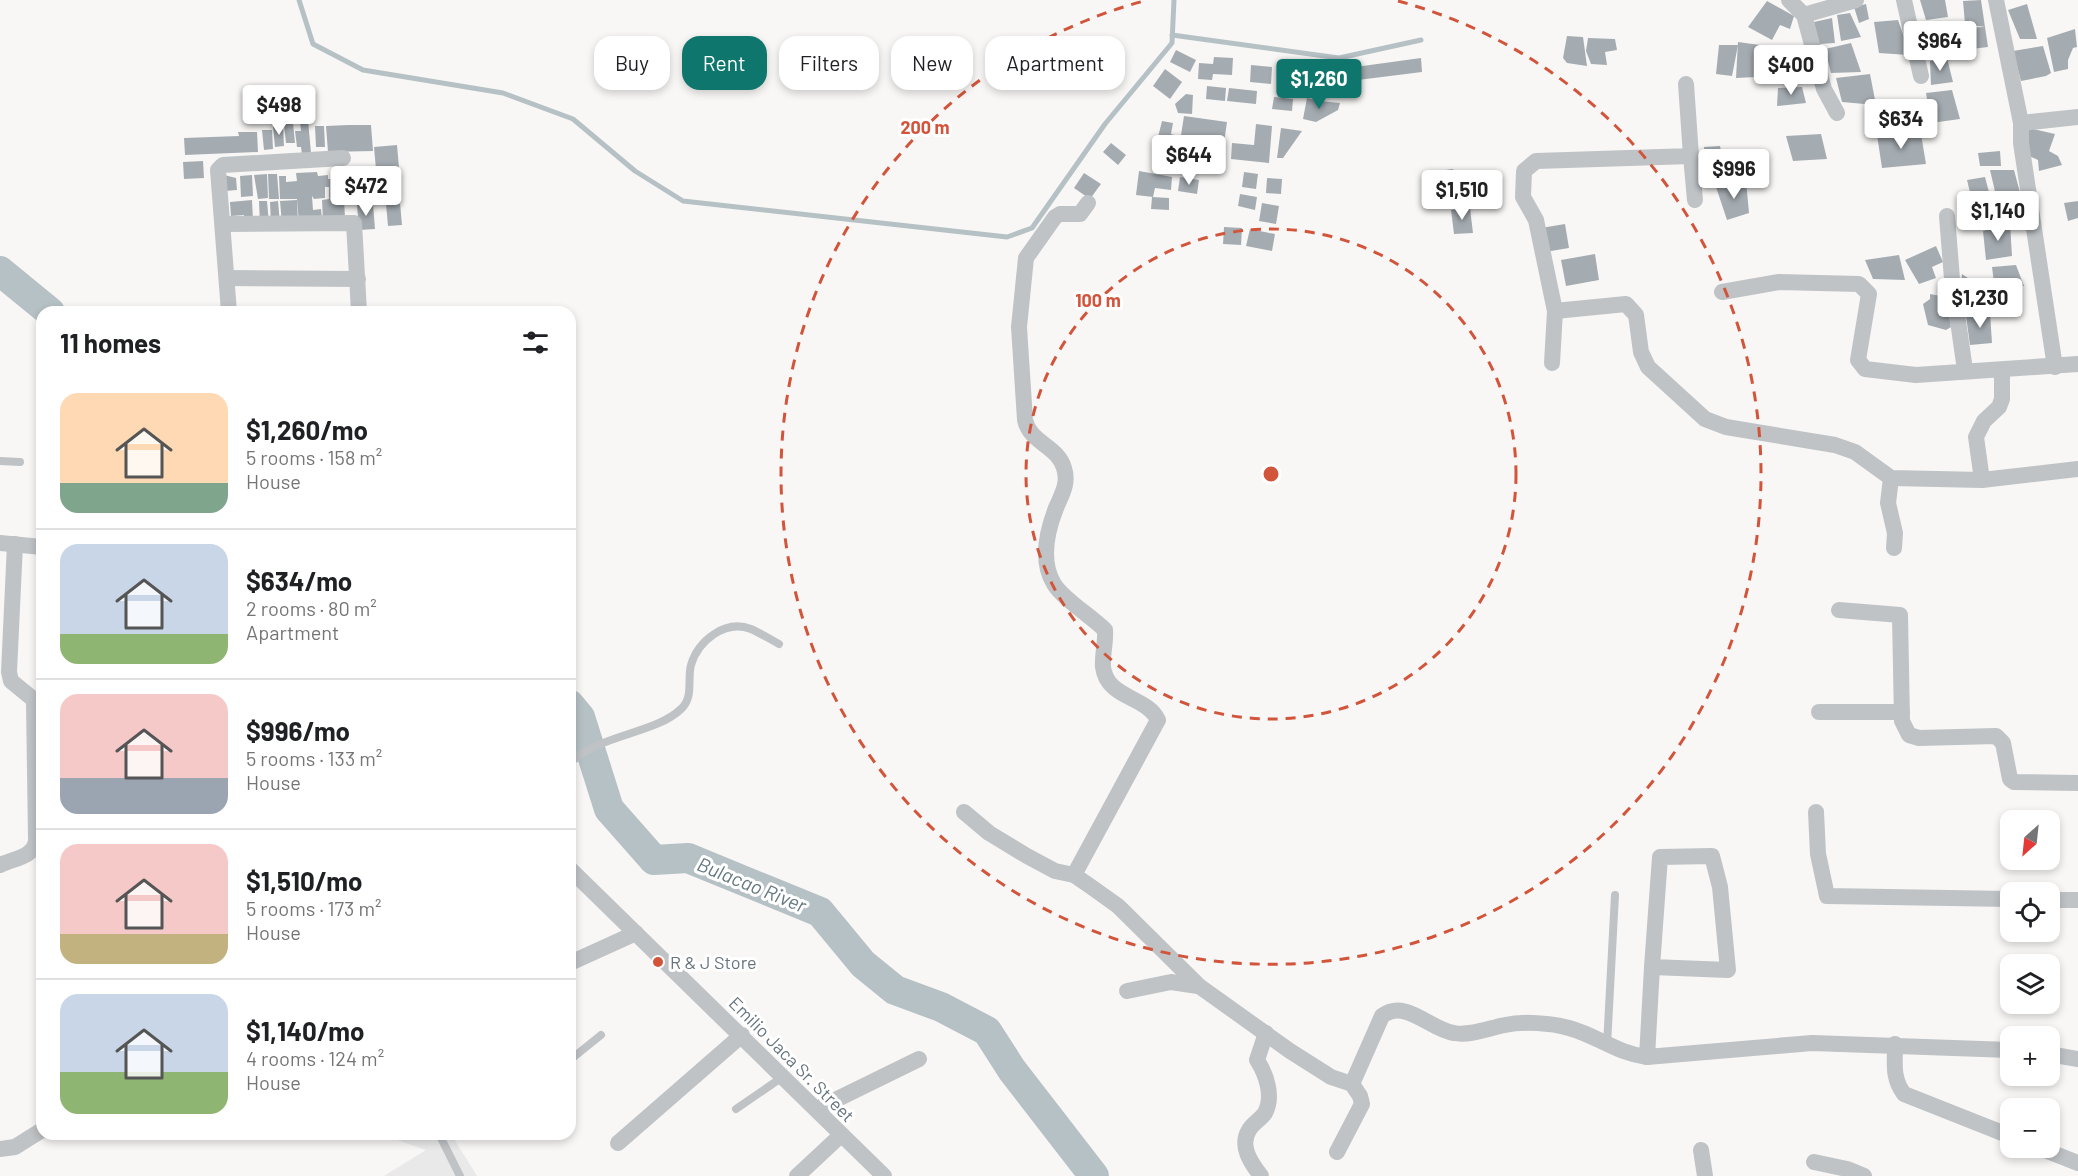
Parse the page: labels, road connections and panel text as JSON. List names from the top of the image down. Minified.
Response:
{"streets":{"street":["Emilio Jaca Sr. Street"]},"water":["Bulacao River"],"places":["R & J Store"],"north":"bottom left","page":{"price":["$964","$400","$1,260","$498","$634","$644","$996","$472","$1,510","$1,140","$1,230"],"chip":["Buy","Rent","Filters","New","Apartment"],"heading":"11 homes","list":[{"name":"$1,260/mo","note":"5 rooms · 158 m² · House"},{"name":"$634/mo","note":"2 rooms · 80 m² · Apartment"},{"name":"$996/mo","note":"5 rooms · 133 m² · House"},{"name":"$1,510/mo","note":"5 rooms · 173 m² · House"},{"name":"$1,140/mo","note":"4 rooms · 124 m² · House"}],"map_buttons":["+","−"]},"rings":["200 m","100 m"]}
